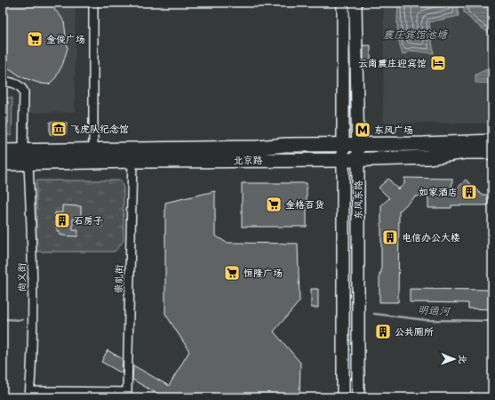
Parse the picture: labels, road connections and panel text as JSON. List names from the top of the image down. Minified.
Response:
{"streets":{"main road":["北京路","东风东路"],"street":["尚义街","崇礼街"]},"crossings":[["北京路","东风东路"],["北京路","尚义街"],["北京路","崇礼街"],["尚义街","崇礼街"]],"water":["震庄宾馆池塘","明通河"],"places":{"supermarket":["金俊广场","金格百货","恒隆广场"],"hotel":["云南震庄迎宾馆"],"museum":["飞虎队纪念馆"],"metro station":["东风广场"],"building":["如家酒店","石房子","电信办公大楼","公共厕所"]},"north":"right"}
